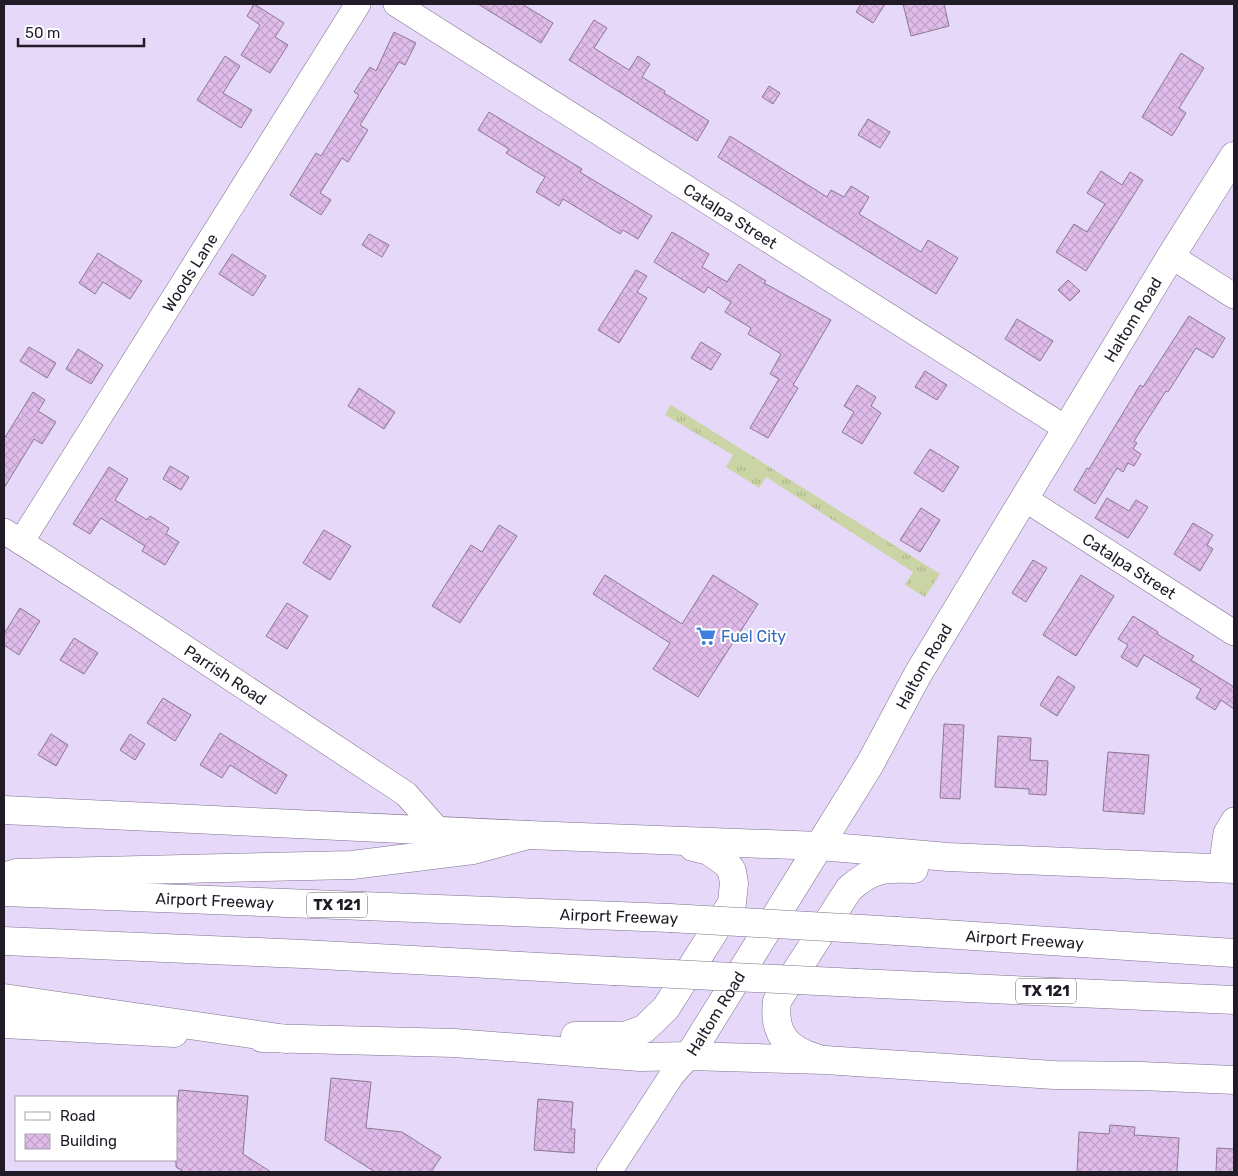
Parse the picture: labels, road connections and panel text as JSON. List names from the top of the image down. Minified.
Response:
{"streets":{"main road":["Haltom Road","Airport Freeway","TX 121"],"street":["Catalpa Street","Woods Lane","Parrish Road"]},"crossings":[["Catalpa Street","Haltom Road"],["Woods Lane","Parrish Road"]],"places":{"supermarket":["Fuel City"]},"legend":["Road","Building"],"scale_bar":"50 m"}
